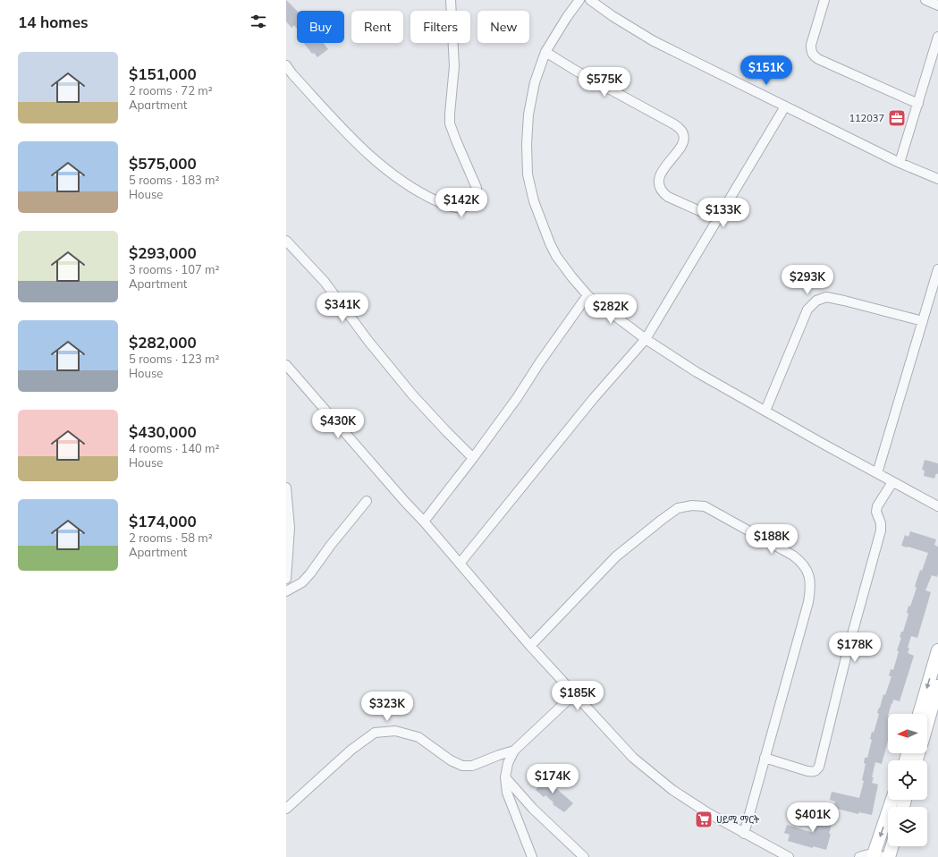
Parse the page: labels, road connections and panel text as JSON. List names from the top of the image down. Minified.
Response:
{"places":{"office":["112037"],"supermarket":["ሀይሚ ማርት"]},"north":"left","page":{"heading":"14 homes","chip":["Buy","Rent","Filters","New"],"list":[{"name":"$151,000","note":"2 rooms · 72 m² · Apartment"},{"name":"$575,000","note":"5 rooms · 183 m² · House"},{"name":"$293,000","note":"3 rooms · 107 m² · Apartment"},{"name":"$282,000","note":"5 rooms · 123 m² · House"},{"name":"$430,000","note":"4 rooms · 140 m² · House"},{"name":"$174,000","note":"2 rooms · 58 m² · Apartment"}],"price":["$151K","$575K","$142K","$133K","$293K","$341K","$282K","$430K","$188K","$178K","$185K","$323K","$174K","$401K"]}}
